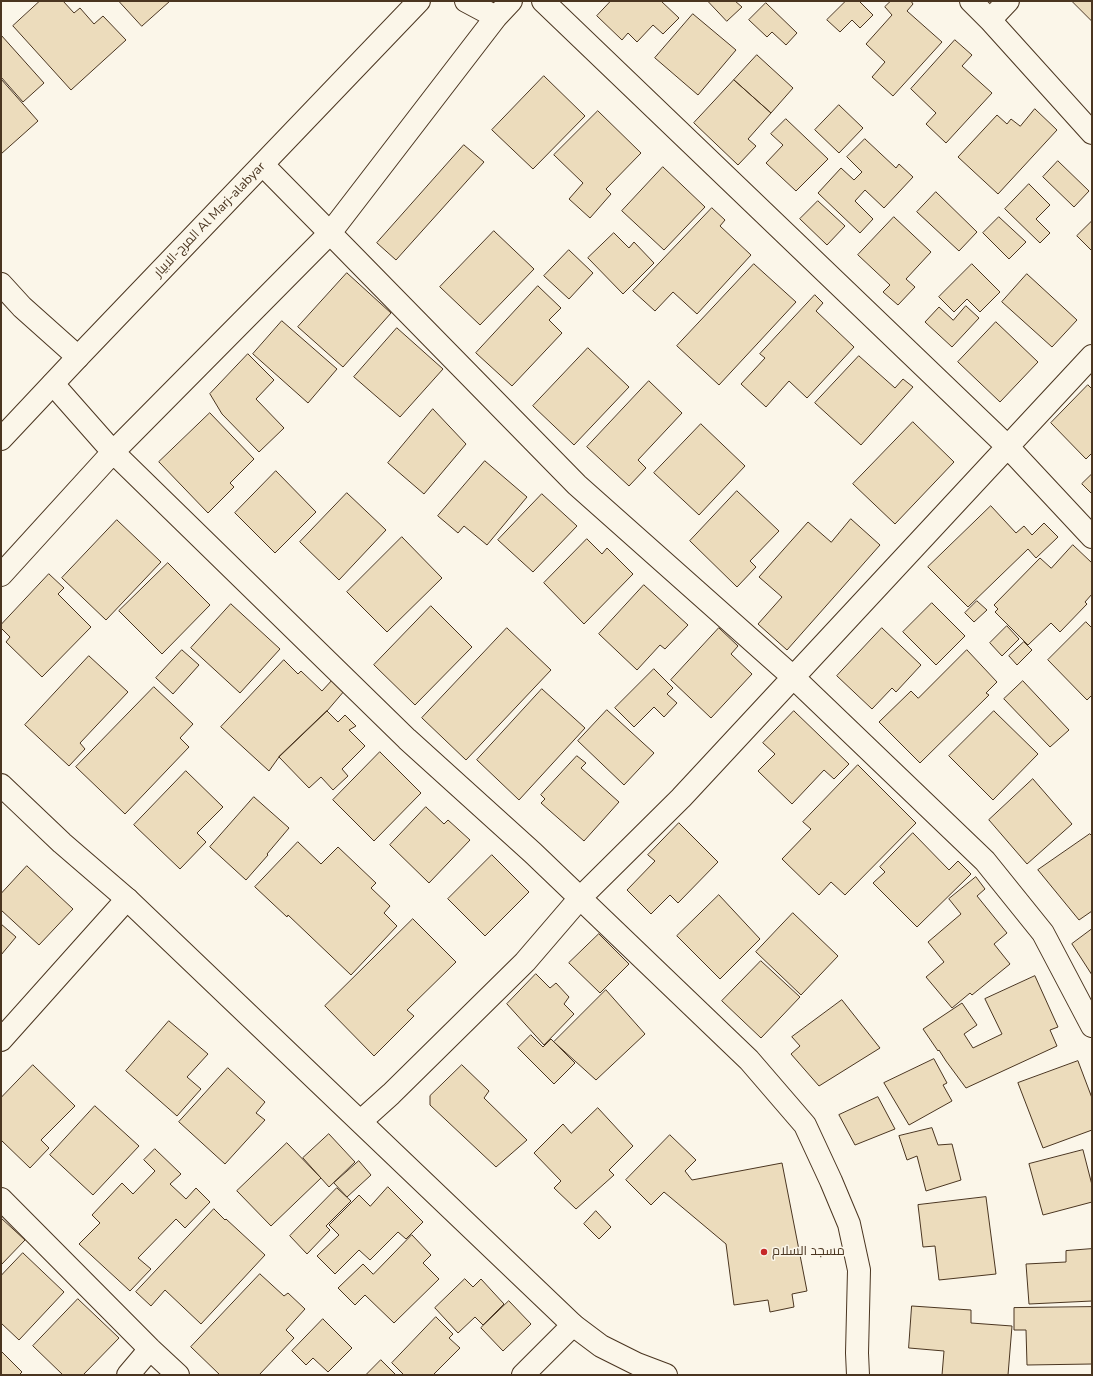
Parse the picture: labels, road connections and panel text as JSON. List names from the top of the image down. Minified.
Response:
{"streets":{"street":["المرج-الابيار Al Marj-alabyar"]},"places":["مسجد السلام"]}
